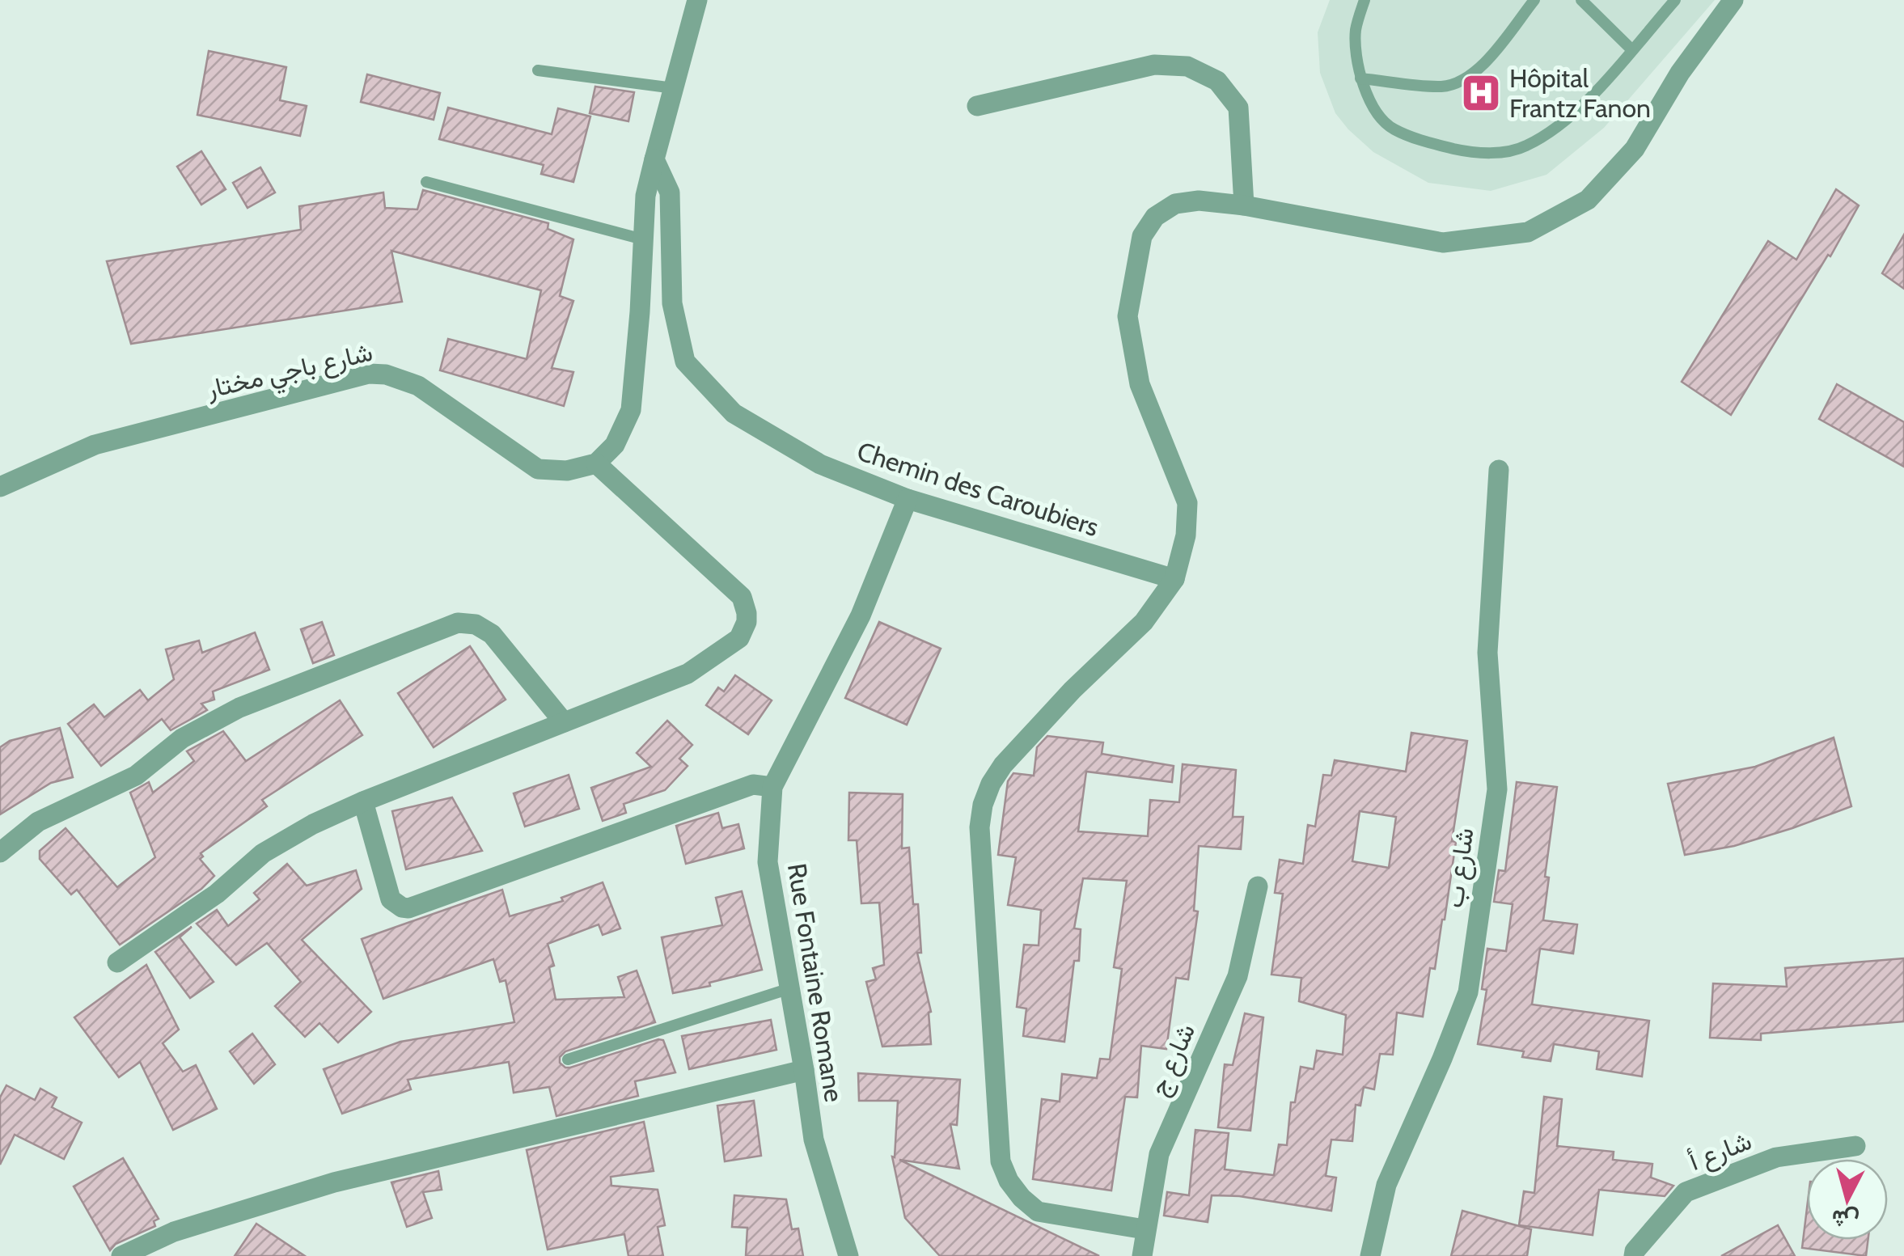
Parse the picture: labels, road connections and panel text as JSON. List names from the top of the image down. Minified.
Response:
{"streets":{"street":["شارع باجي مختار","Chemin des Caroubiers","شارع ب","Rue Fontaine Romane","شارع ج","شارع أ"]},"crossings":[["Chemin des Caroubiers","Rue Fontaine Romane"]],"places":{"hospital":["Hôpital Frantz Fanon"]},"north":"bottom"}
